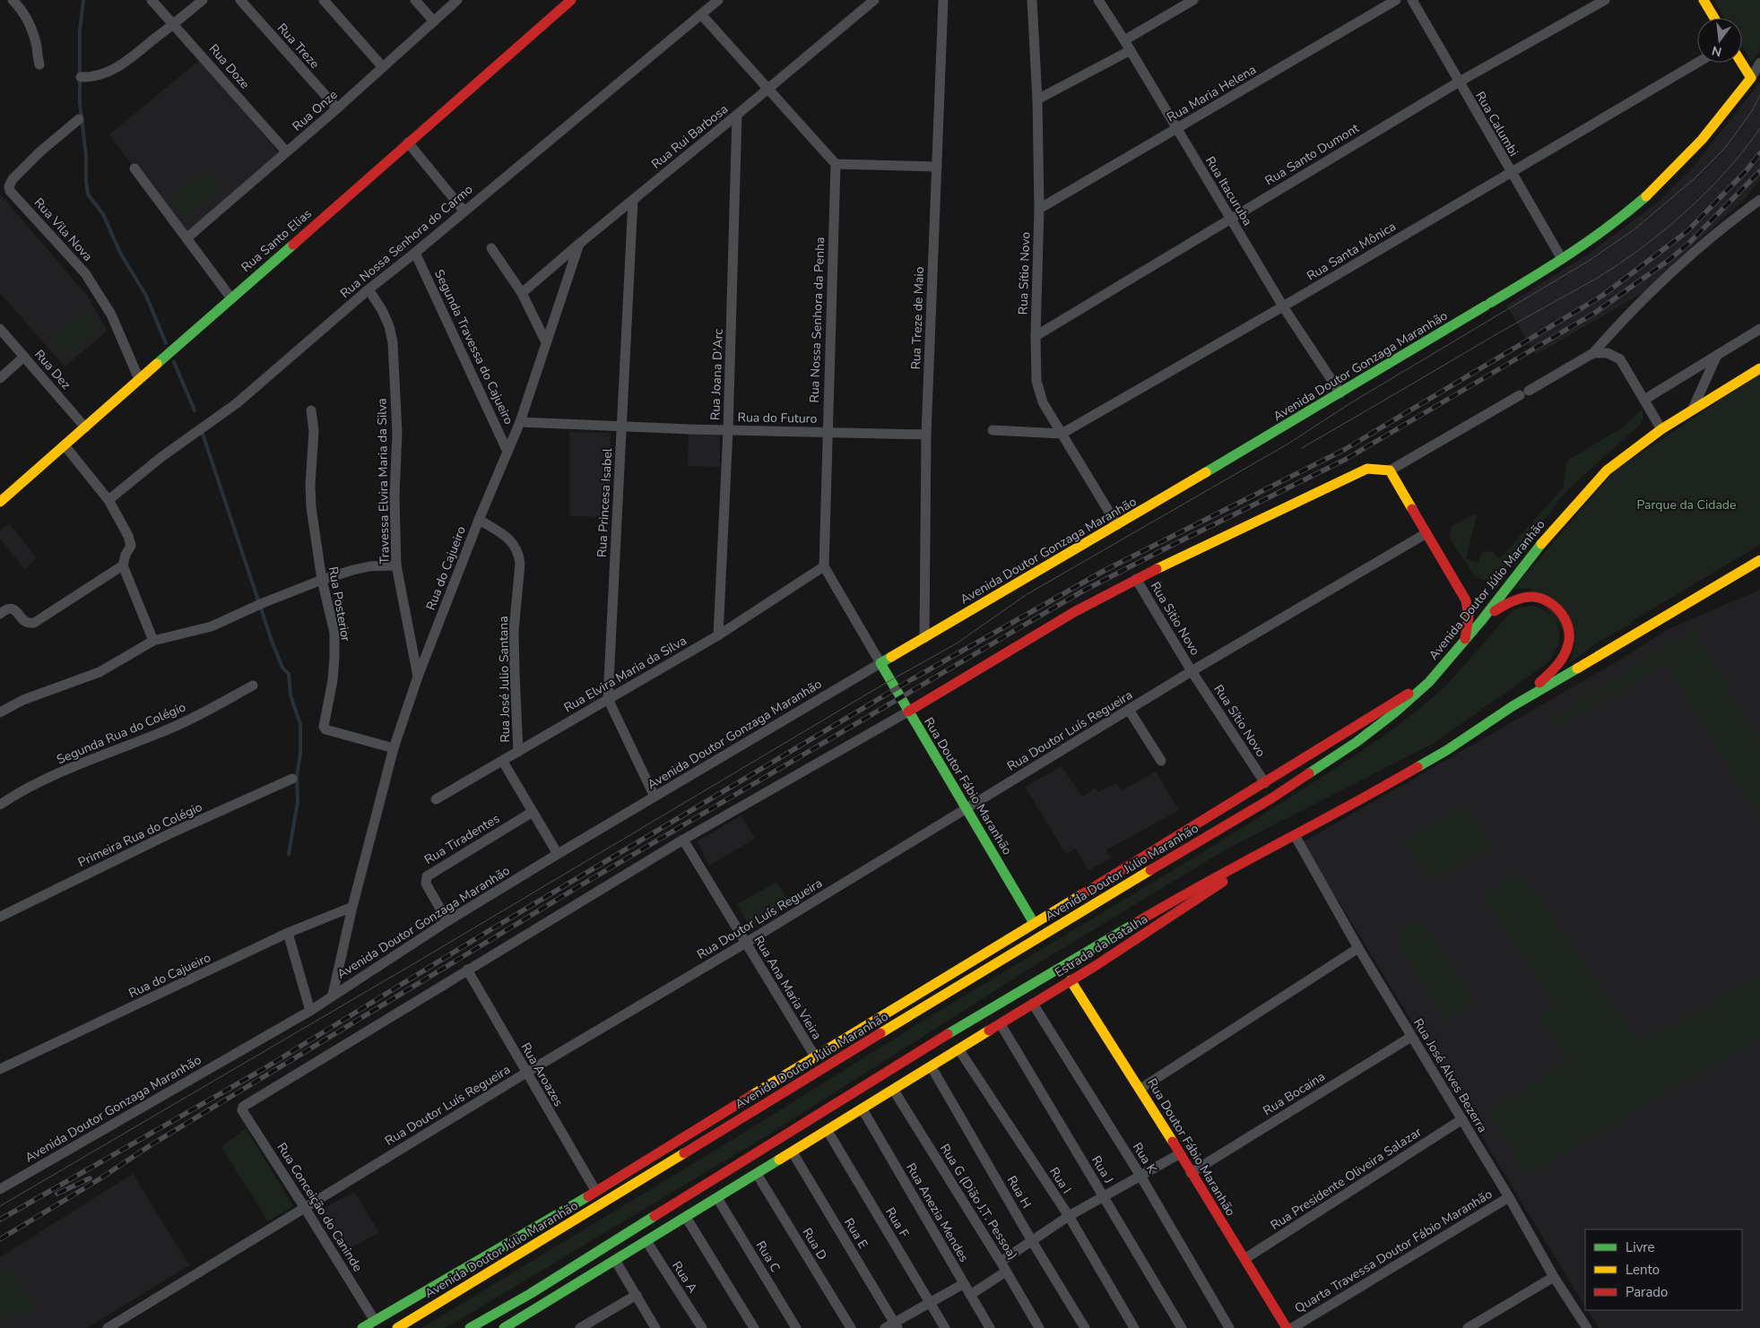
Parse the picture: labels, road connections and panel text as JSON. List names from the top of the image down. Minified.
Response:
{"streets":{"main road":["Rua Santo Elias","Avenida Doutor Gonzaga Maranhão","Avenida Doutor Júlio Maranhão","Rua Doutor Fábio Maranhão","Estrada da Batalha"],"street":["Rua Treze","Rua Doze","Rua Maria Helena","Rua Onze","Rua Calumbi","Rua Rui Barbosa","Rua Santo Dumont","Rua Itacuruba","Rua Vila Nova","Rua Nossa Senhora do Carmo","Rua Santa Mônica","Rua Sítio Novo","Rua Treze de Maio","Rua Nossa Senhora da Penha","Segunda Travessa do Cajueiro","Rua Dez","Rua Joana D'Arc","Rua do Futuro","Travessa Elvira Maria da Silva","Rua Princesa Isabel","Rua do Cajueiro","Rua Posterior","Rua Sitio Novo","Rua Elvira Maria da Silva","Rua José Julio Santana","Rua Doutor Luís Regueira","Segunda Rua do Colégio","Primeira Rua do Colégio","Rua Tiradentes","Rua Ana Maria Vieira","Rua Aroazes","Rua José Alves Bezerra","Rua Bocaina","Rua K","Rua J","Rua Presidente Oliveira Salazar","Rua I","Rua H","Rua G (Dião J.T. Pessoa)","Rua Conceição do Caninde","Rua Anezia Mendes","Rua F","Rua E","Rua D","Quarta Travessa Doutor Fábio Maranhão","Rua C","Rua A"]},"crossings":[["Rua Treze","Rua Onze"],["Rua Doze","Rua Onze"],["Rua Maria Helena","Rua Itacuruba"],["Rua Maria Helena","Rua Sítio Novo"],["Rua Calumbi","Rua Santo Dumont"],["Rua Calumbi","Rua Santa Mônica"],["Rua Calumbi","Avenida Doutor Gonzaga Maranhão"],["Rua Rui Barbosa","Rua Joana D'Arc"],["Rua Rui Barbosa","Rua Princesa Isabel"],["Rua Rui Barbosa","Rua do Cajueiro"],["Rua Santo Dumont","Rua Itacuruba"],["Rua Santo Dumont","Rua Sítio Novo"],["Rua Itacuruba","Rua Santa Mônica"],["Rua Itacuruba","Avenida Doutor Gonzaga Maranhão"],["Rua Vila Nova","Rua Santo Elias"],["Rua Santo Elias","Rua Dez"],["Rua Nossa Senhora do Carmo","Segunda Travessa do Cajueiro"],["Rua Nossa Senhora do Carmo","Travessa Elvira Maria da Silva"],["Rua Santa Mônica","Rua Sítio Novo"],["Rua Sítio Novo","Avenida Doutor Gonzaga Maranhão"],["Rua Sítio Novo","Avenida Doutor Júlio Maranhão"],["Rua Sítio Novo","Rua Sitio Novo"],["Rua Sítio Novo","Rua Doutor Luís Regueira"],["Rua Treze de Maio","Avenida Doutor Gonzaga Maranhão"],["Rua Treze de Maio","Rua do Futuro"],["Rua Nossa Senhora da Penha","Rua do Futuro"],["Rua Nossa Senhora da Penha","Rua Elvira Maria da Silva"],["Segunda Travessa do Cajueiro","Rua do Cajueiro"],["Avenida Doutor Gonzaga Maranhão","Rua Princesa Isabel"],["Avenida Doutor Gonzaga Maranhão","Rua do Cajueiro"],["Avenida Doutor Gonzaga Maranhão","Rua Doutor Fábio Maranhão"],["Avenida Doutor Gonzaga Maranhão","Rua Tiradentes"],["Rua Joana D'Arc","Rua do Futuro"],["Rua Joana D'Arc","Rua Elvira Maria da Silva"],["Rua do Futuro","Rua Princesa Isabel"],["Rua do Futuro","Rua do Cajueiro"],["Travessa Elvira Maria da Silva","Rua do Cajueiro"],["Rua Princesa Isabel","Rua Elvira Maria da Silva"],["Rua do Cajueiro","Rua Posterior"],["Rua do Cajueiro","Rua José Julio Santana"],["Avenida Doutor Júlio Maranhão","Rua Doutor Fábio Maranhão"],["Avenida Doutor Júlio Maranhão","Rua Ana Maria Vieira"],["Avenida Doutor Júlio Maranhão","Rua Aroazes"],["Avenida Doutor Júlio Maranhão","Rua Conceição do Caninde"],["Rua Sitio Novo","Rua Doutor Luís Regueira"],["Rua Elvira Maria da Silva","Rua José Julio Santana"],["Rua Doutor Luís Regueira","Rua Doutor Fábio Maranhão"],["Rua Doutor Luís Regueira","Rua Ana Maria Vieira"],["Rua Doutor Luís Regueira","Rua Aroazes"],["Rua Doutor Luís Regueira","Rua Conceição do Caninde"],["Rua Doutor Fábio Maranhão","Estrada da Batalha"],["Rua Doutor Fábio Maranhão","Rua Bocaina"],["Rua Doutor Fábio Maranhão","Rua Presidente Oliveira Salazar"],["Estrada da Batalha","Rua K"],["Estrada da Batalha","Rua J"],["Estrada da Batalha","Rua I"],["Estrada da Batalha","Rua H"],["Rua Aroazes","Rua Conceição do Caninde"],["Rua José Alves Bezerra","Rua Bocaina"],["Rua José Alves Bezerra","Rua Presidente Oliveira Salazar"],["Rua José Alves Bezerra","Quarta Travessa Doutor Fábio Maranhão"]],"parks":["Parque da Cidade"],"legend":["Livre","Lento","Parado"],"north":"bottom"}
